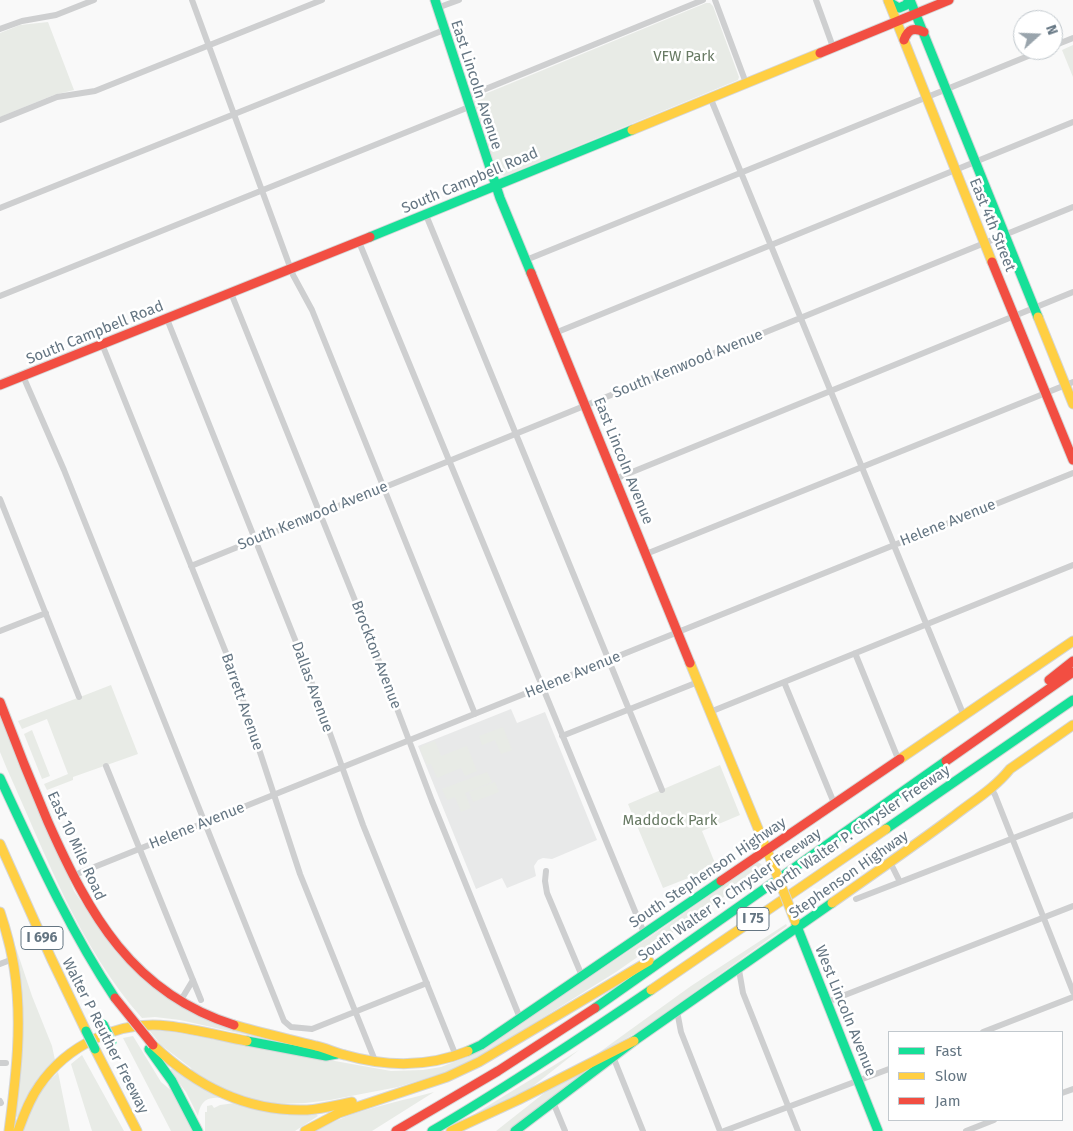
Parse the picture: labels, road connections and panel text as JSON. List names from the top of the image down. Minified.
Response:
{"streets":{"main road":["East Lincoln Avenue","South Campbell Road","East 4th Street","North Walter P. Chrysler Freeway","East 10 Mile Road","South Stephenson Highway","Stephenson Highway","South Walter P. Chrysler Freeway","I 75","I 696","West Lincoln Avenue","Walter P Reuther Freeway"],"street":["South Kenwood Avenue","Helene Avenue","Brockton Avenue","Dallas Avenue","Barrett Avenue"]},"crossings":[["East Lincoln Avenue","South Campbell Road"],["East Lincoln Avenue","South Kenwood Avenue"],["East Lincoln Avenue","Helene Avenue"],["East Lincoln Avenue","South Stephenson Highway"],["East Lincoln Avenue","Stephenson Highway"],["East Lincoln Avenue","West Lincoln Avenue"],["South Campbell Road","East 4th Street"],["South Campbell Road","Brockton Avenue"],["South Campbell Road","Dallas Avenue"],["South Campbell Road","Barrett Avenue"],["East 4th Street","South Kenwood Avenue"],["South Kenwood Avenue","Brockton Avenue"],["South Kenwood Avenue","Dallas Avenue"],["South Kenwood Avenue","Barrett Avenue"],["Helene Avenue","Brockton Avenue"],["Helene Avenue","Dallas Avenue"],["Helene Avenue","Barrett Avenue"],["Helene Avenue","East 10 Mile Road"],["Brockton Avenue","South Stephenson Highway"],["Dallas Avenue","South Stephenson Highway"],["Barrett Avenue","South Stephenson Highway"],["East 10 Mile Road","South Stephenson Highway"],["Stephenson Highway","West Lincoln Avenue"]],"parks":["VFW Park","Maddock Park"],"legend":["Fast","Slow","Jam"],"north":"right"}
